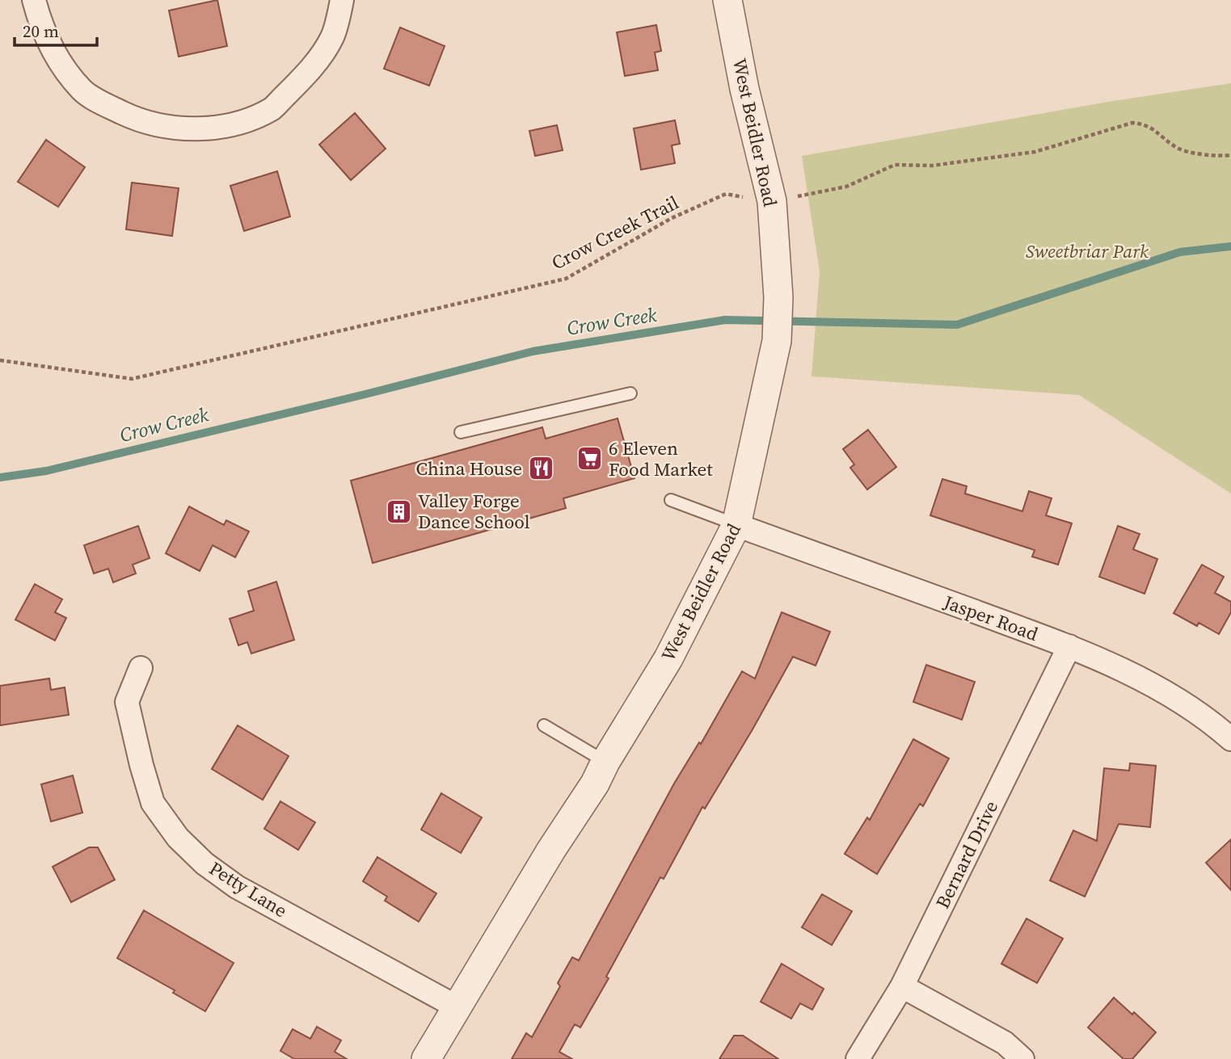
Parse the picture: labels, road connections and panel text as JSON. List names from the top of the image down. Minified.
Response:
{"streets":{"street":["West Beidler Road","Jasper Road","Bernard Drive","Petty Lane"],"path":["Crow Creek Trail"]},"crossings":[["West Beidler Road","Crow Creek Trail"],["West Beidler Road","Jasper Road"],["West Beidler Road","Petty Lane"],["Jasper Road","Bernard Drive"]],"water":["Crow Creek"],"parks":["Sweetbriar Park"],"places":{"supermarket":["6 Eleven Food Market"],"restaurant":["China House"],"building":["Valley Forge Dance School"]},"scale_bar":"20 m"}
